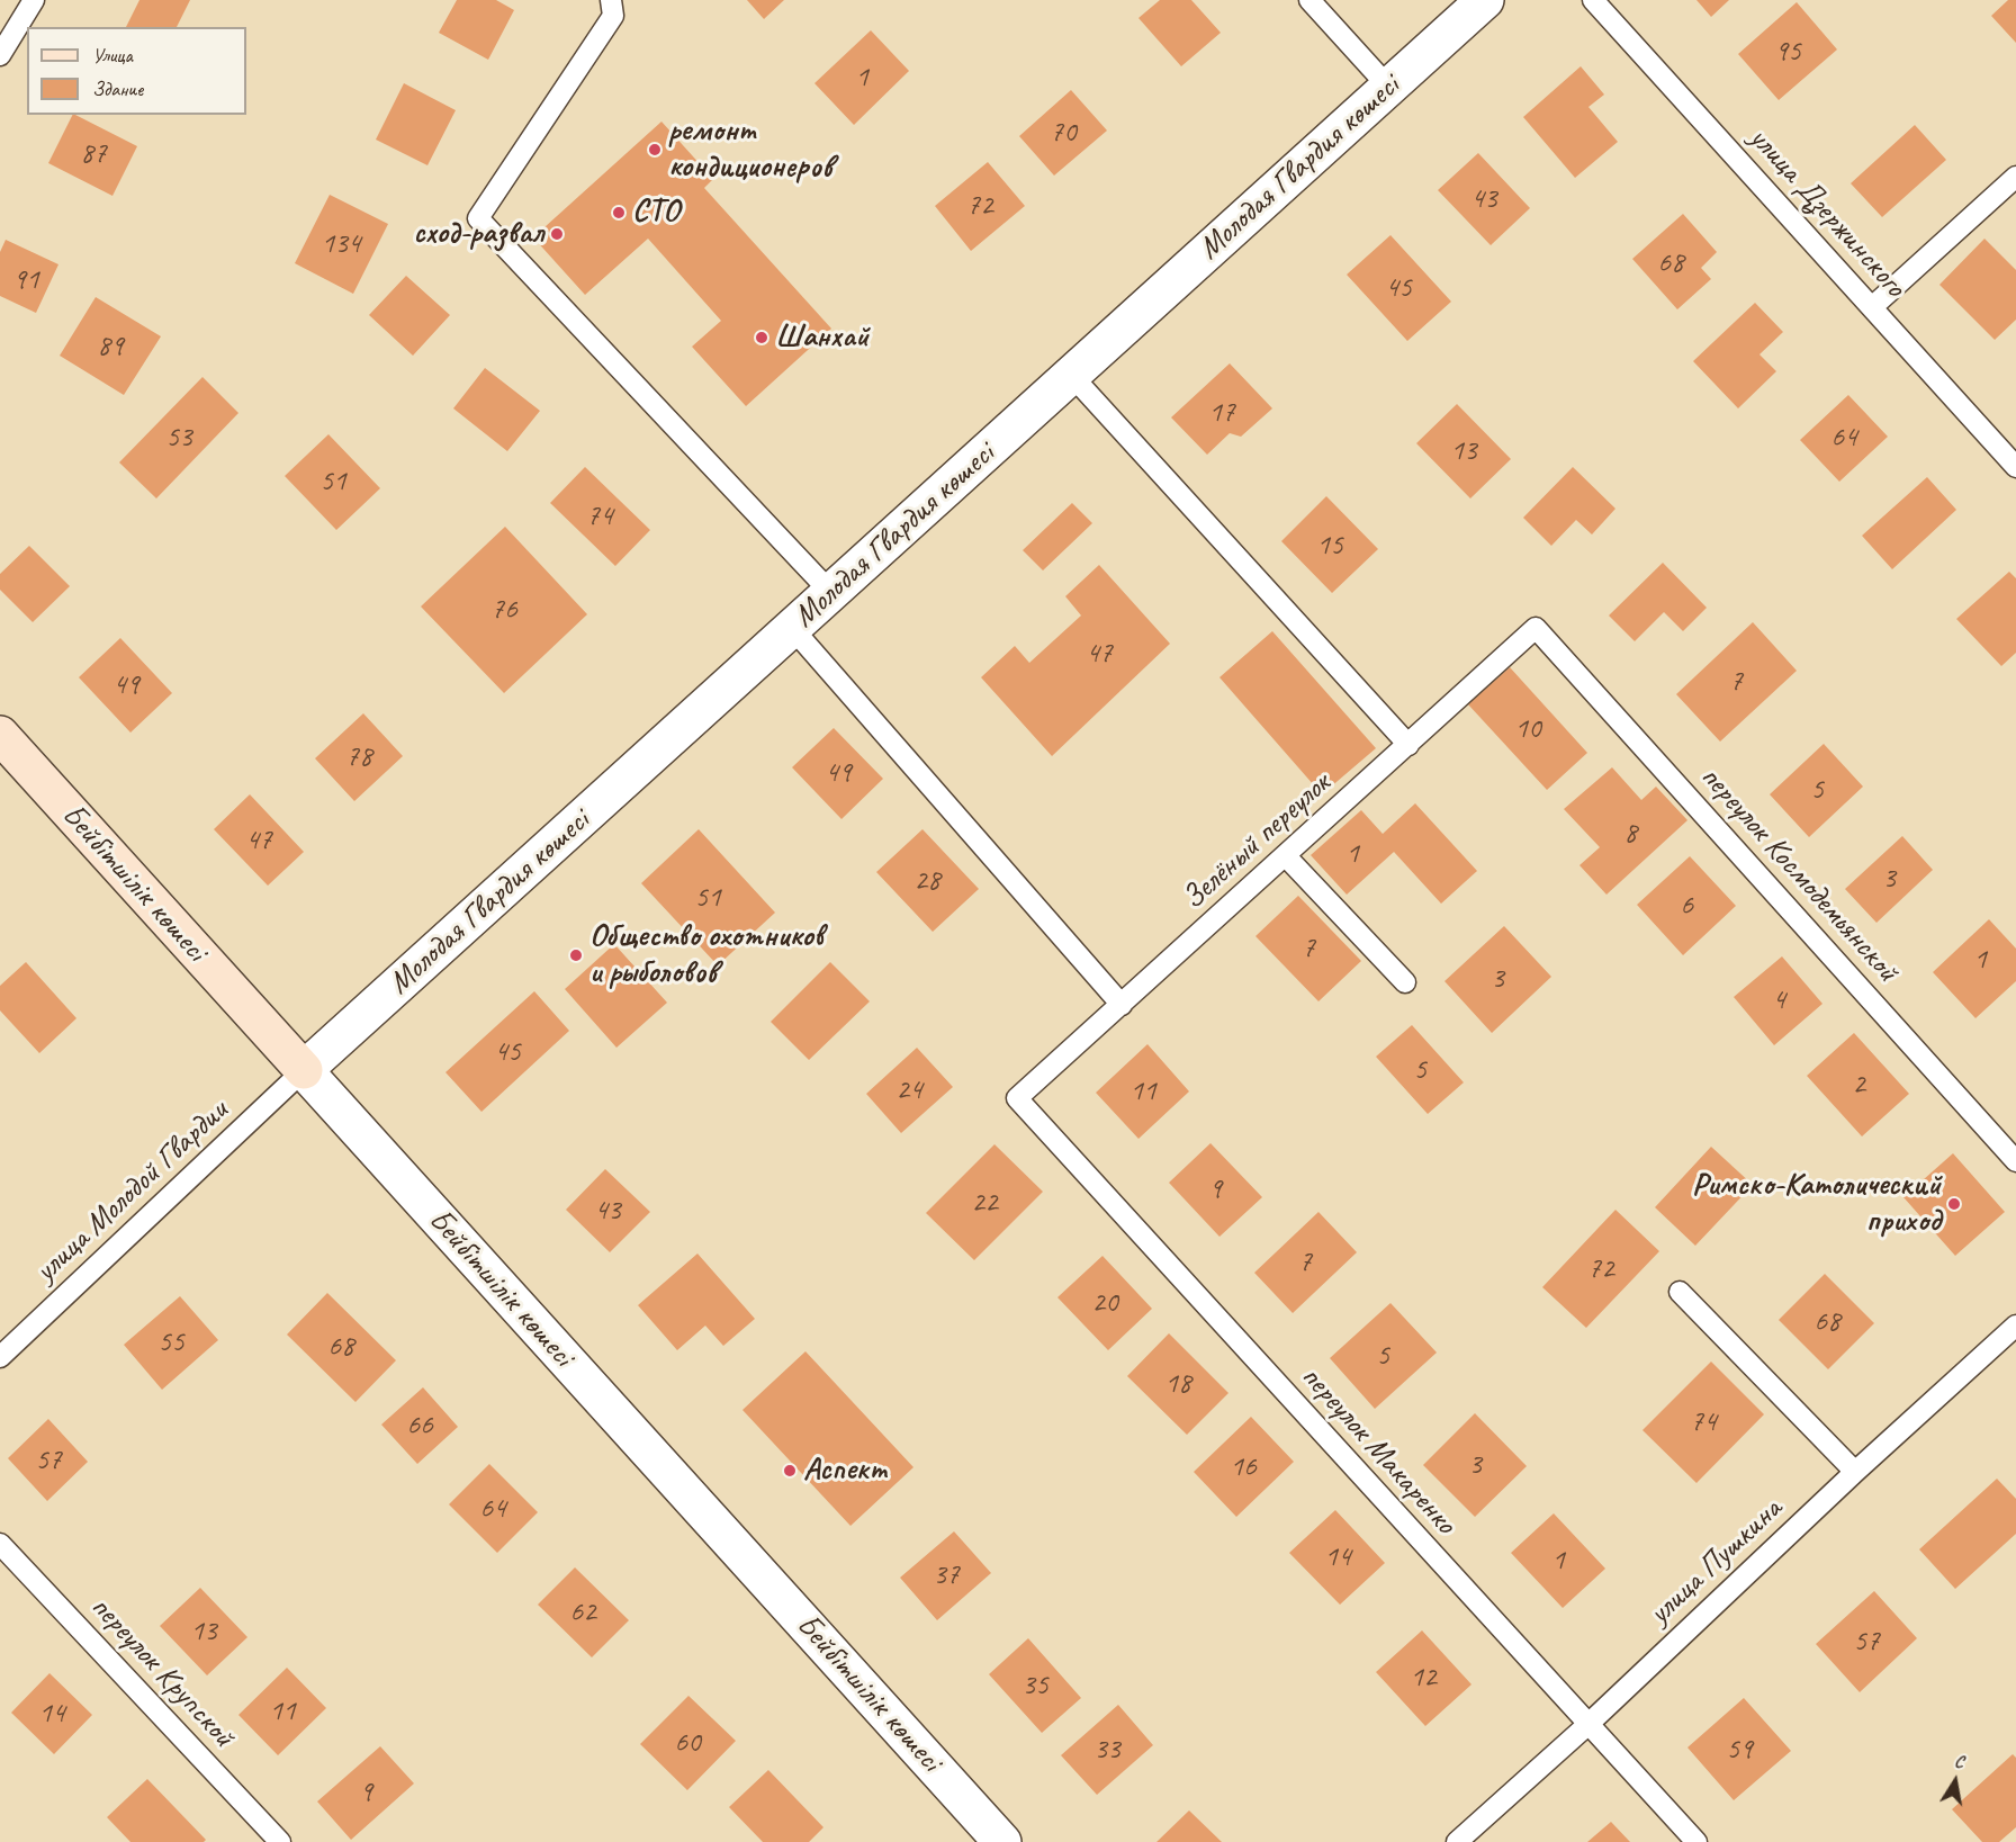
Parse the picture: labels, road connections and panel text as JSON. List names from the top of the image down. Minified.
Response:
{"streets":{"street":["Молодая Гвардия көшесі","Бейбітшілік көшесі"],"lane":["улица Дзержинского","Зелёный переулок","переулок Космодемьянской","улица Молодой Гвардии","переулок Макаренко","улица Пушкина","переулок Крупской"]},"crossings":[["Молодая Гвардия көшесі","Бейбітшілік көшесі"],["Молодая Гвардия көшесі","улица Молодой Гвардии"],["Зелёный переулок","переулок Космодемьянской"],["Зелёный переулок","переулок Макаренко"],["Бейбітшілік көшесі","улица Молодой Гвардии"],["переулок Макаренко","улица Пушкина"]],"places":["ремонт кондиционеров","СТО","сход-развал","Шанхай","Общество охотников и рыболовов","Римско-Католический приход","Аспект"],"house_numbers":["95","1","70","87","43","72","134","68","91","45","89","17","53","64","13","51","74","15","76","47","7","49","10","78","49","5","8","47","1","3","28","51","6","7","1","3","4","45","5","2","24","11","9","22","43","7","72","20","68","55","68","5","18","74","66","57","3","16","64","14","1","37","62","13","57","12","35","11","14","60","33","59","9"],"legend":["Улица","Здание"],"north":"top"}
